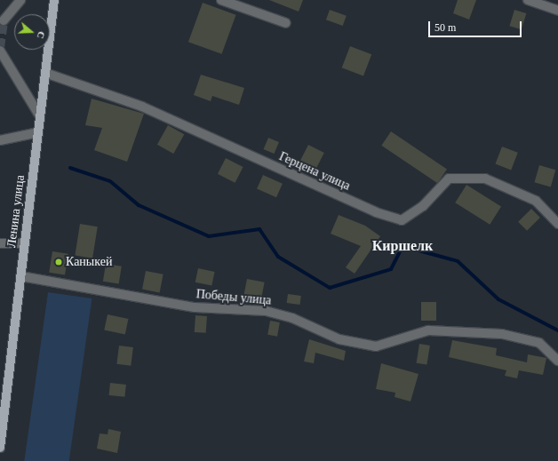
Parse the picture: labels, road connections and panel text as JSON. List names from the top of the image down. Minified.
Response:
{"streets":{"main road":["Ленина улица"],"street":["Герцена улица","Победы улица"]},"crossings":[["Герцена улица","Ленина улица"],["Ленина улица","Победы улица"]],"districts":["Киршелк"],"places":["Каныкей"],"scale_bar":"50 m","north":"right"}
